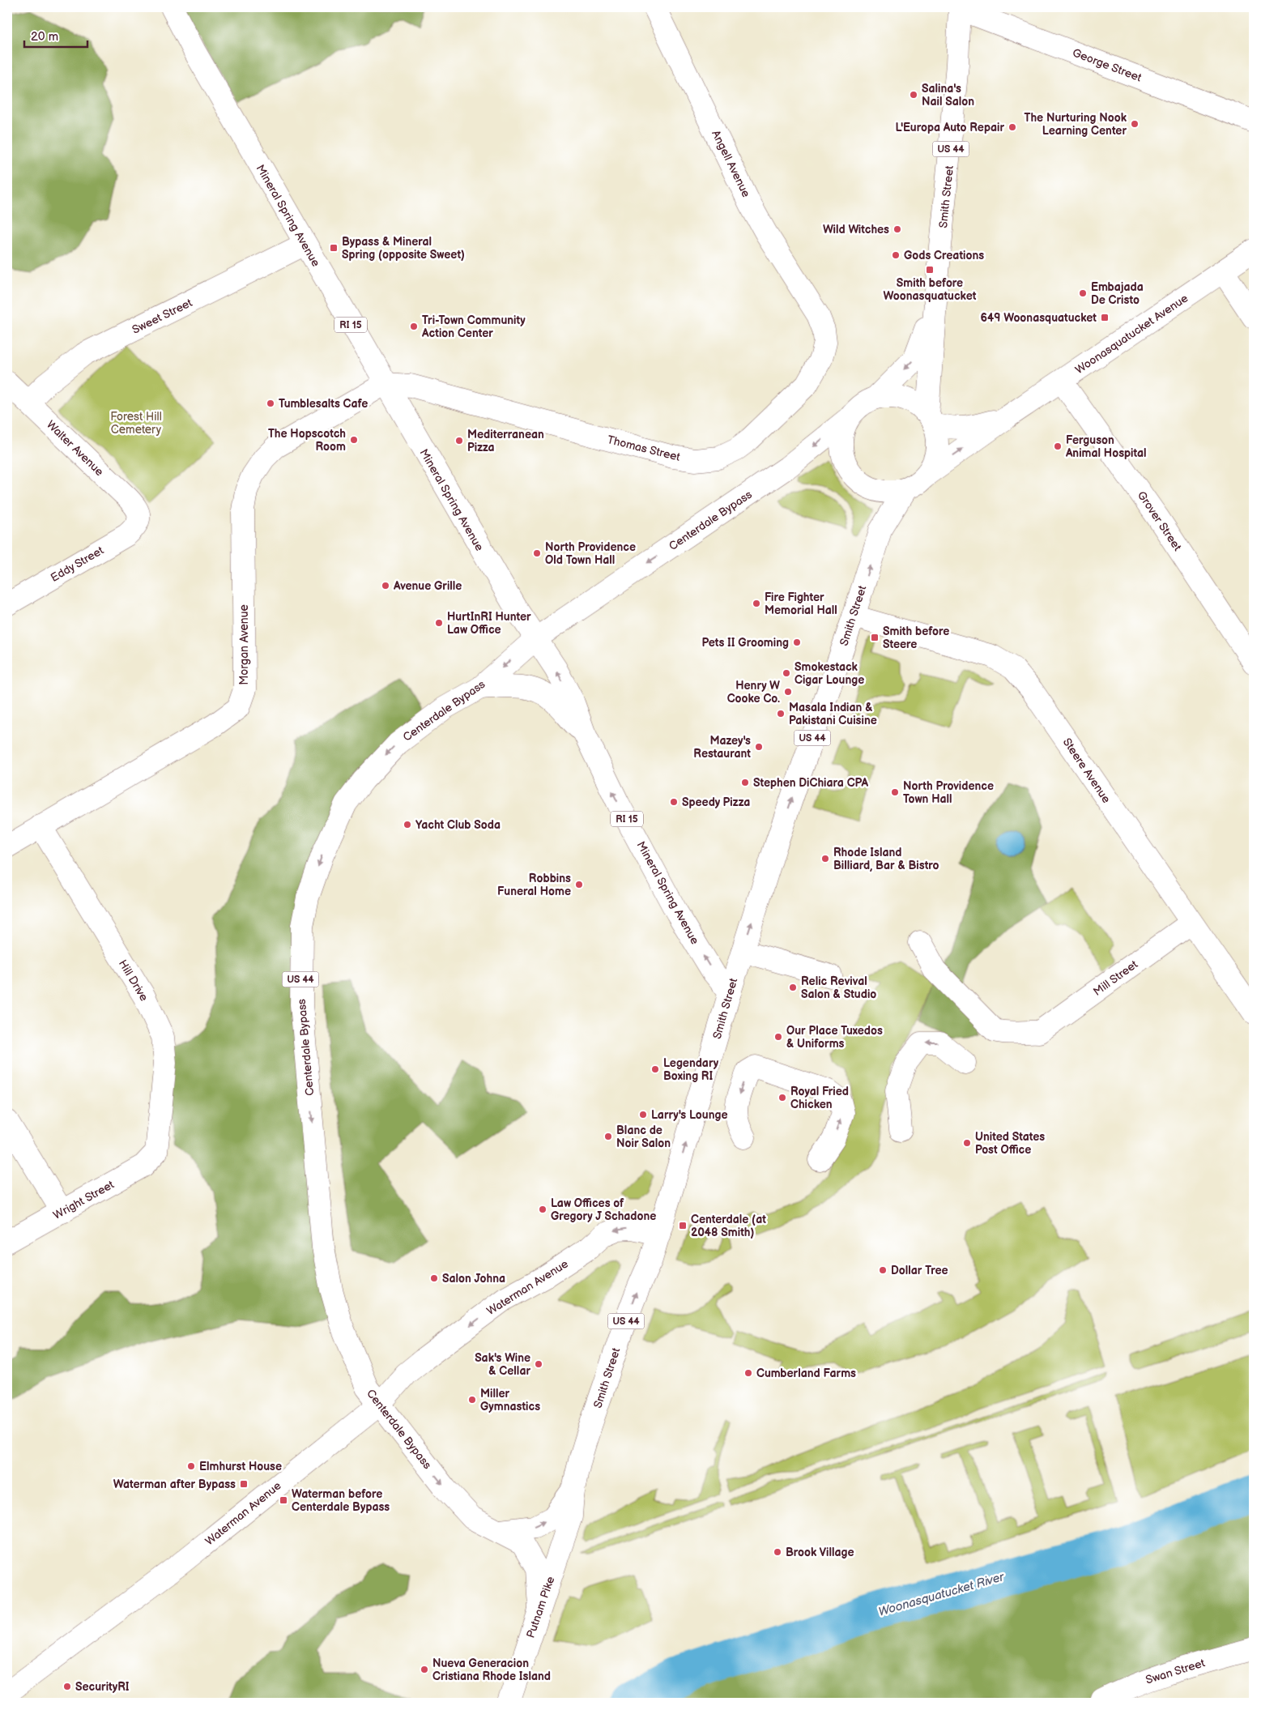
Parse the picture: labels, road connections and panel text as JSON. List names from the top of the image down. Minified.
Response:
{"streets":{"main road":["George Street","US 44","Angell Avenue","Smith Street","Mineral Spring Avenue","Sweet Street","RI 15","Woonasquatucket Avenue","Walter Avenue","Thomas Street","Centerdale Bypass","Grover Street","Eddy Street","Morgan Avenue","Steere Avenue","Mill Street","Hill Drive","Wright Street","Waterman Avenue","Putnam Pike","Swan Street"]},"crossings":[["George Street","Smith Street"],["US 44","Centerdale Bypass"],["US 44","Putnam Pike"],["Angell Avenue","Thomas Street"],["Smith Street","Mineral Spring Avenue"],["Smith Street","Woonasquatucket Avenue"],["Smith Street","Centerdale Bypass"],["Smith Street","Steere Avenue"],["Smith Street","Waterman Avenue"],["Smith Street","Putnam Pike"],["Mineral Spring Avenue","Sweet Street"],["Mineral Spring Avenue","Thomas Street"],["Mineral Spring Avenue","Centerdale Bypass"],["Mineral Spring Avenue","Morgan Avenue"],["Sweet Street","Walter Avenue"],["Woonasquatucket Avenue","Centerdale Bypass"],["Woonasquatucket Avenue","Grover Street"],["Walter Avenue","Eddy Street"],["Thomas Street","Morgan Avenue"],["Centerdale Bypass","Waterman Avenue"],["Centerdale Bypass","Putnam Pike"],["Morgan Avenue","Hill Drive"],["Steere Avenue","Mill Street"],["Hill Drive","Wright Street"]],"one_way":["Mineral Spring Avenue","Centerdale Bypass","Waterman Avenue"],"water":["Woonasquatucket River"],"parks":["Forest Hill Cemetery"],"places":{"other":["Salina's Nail Salon","The Nurturing Nook Learning Center","L'Europa Auto Repair","Wild Witches","Gods Creations","Embajada De Cristo","Tri-Town Community Action Center","Tumblesalts Cafe","The Hopscotch Room","Mediterranean Pizza","Ferguson Animal Hospital","North Providence Old Town Hall","Avenue Grille","Fire Fighter Memorial Hall","HurtInRI Hunter Law Office","Pets II Grooming","Smokestack Cigar Lounge","Henry W Cooke Co.","Masala Indian & Pakistani Cuisine","Mazey's Restaurant","Stephen DiChiara CPA","North Providence Town Hall","Speedy Pizza","Yacht Club Soda","Rhode Island Billiard, Bar & Bistro","Robbins Funeral Home","Relic Revival Salon & Studio","Our Place Tuxedos & Uniforms","Legendary Boxing RI","Royal Fried Chicken","Larry's Lounge","Blanc de Noir Salon","United States Post Office","Law Offices of Gregory J Schadone","Dollar Tree","Salon Johna","Sak's Wine & Cellar","Cumberland Farms","Miller Gymnastics","Elmhurst House","Brook Village","Nueva Generacion Cristiana Rhode Island","SecurityRI"],"transit":["Bypass & Mineral Spring (opposite Sweet)","Smith before Woonasquatucket","649 Woonasquatucket","Smith before Steere","Centerdale (at 2048 Smith)","Waterman after Bypass","Waterman before Centerdale Bypass"]},"scale_bar":"20 m"}
